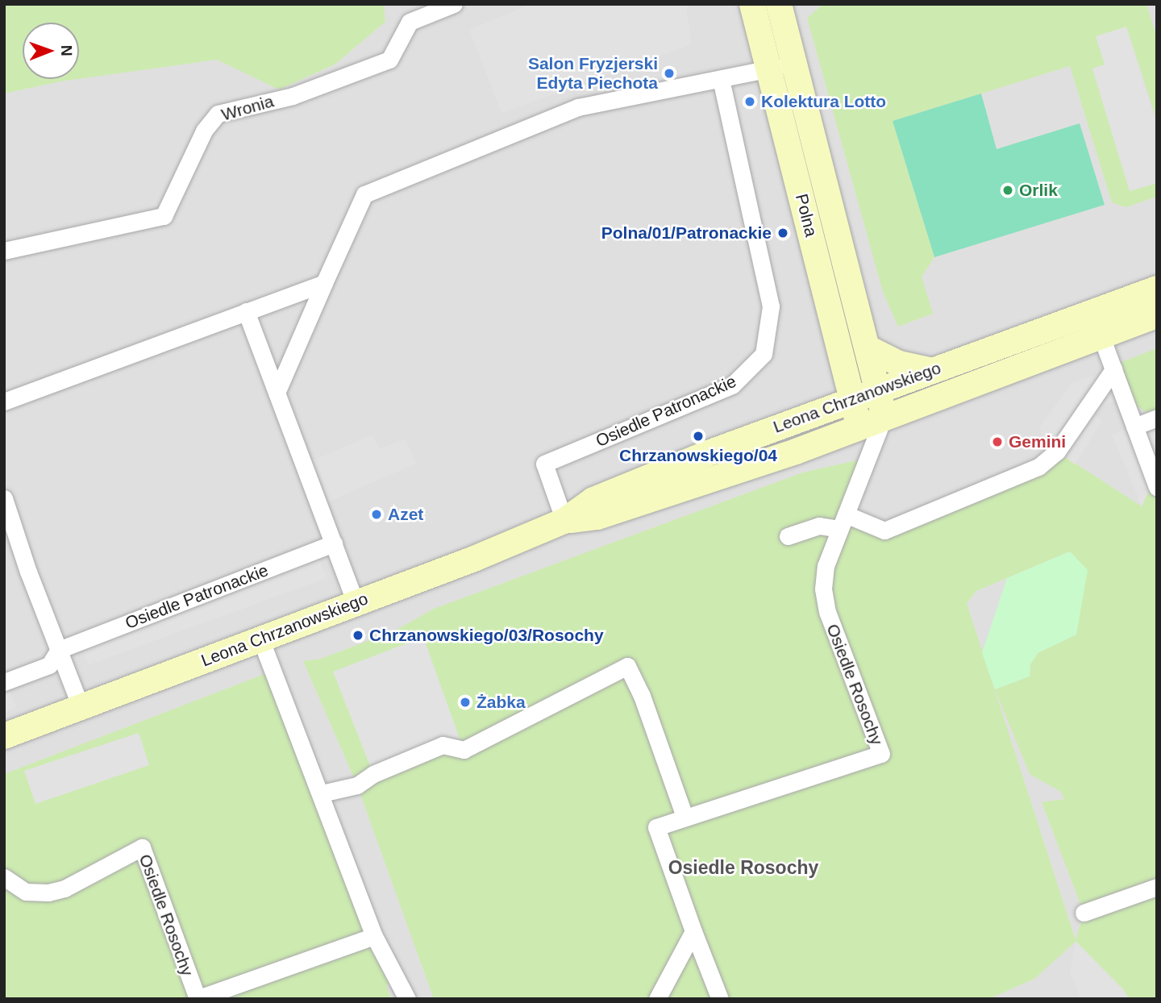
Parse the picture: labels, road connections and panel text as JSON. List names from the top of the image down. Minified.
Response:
{"streets":{"street":["Wronia","Polna","Leona Chrzanowskiego","Osiedle Patronackie","Osiedle Rosochy"]},"crossings":[["Polna","Leona Chrzanowskiego"],["Polna","Osiedle Rosochy"],["Leona Chrzanowskiego","Osiedle Patronackie"],["Leona Chrzanowskiego","Osiedle Rosochy"]],"districts":["Osiedle Rosochy"],"places":["Salon Fryzjerski Edyta Piechota","Kolektura Lotto","Orlik","Polna/01/Patronackie","Chrzanowskiego/04","Gemini","Azet","Chrzanowskiego/03/Rosochy","Żabka"],"north":"right"}
